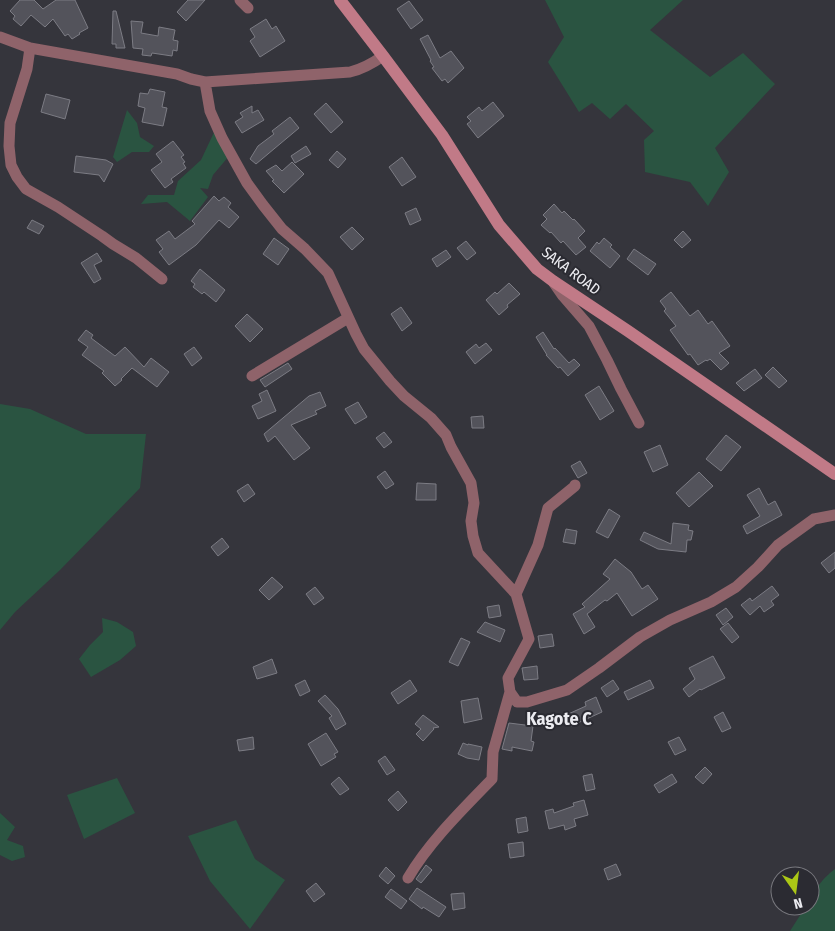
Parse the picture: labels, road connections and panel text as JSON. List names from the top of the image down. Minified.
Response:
{"streets":{"main road":["SAKA ROAD"]},"districts":["Kagote C"],"north":"bottom"}
